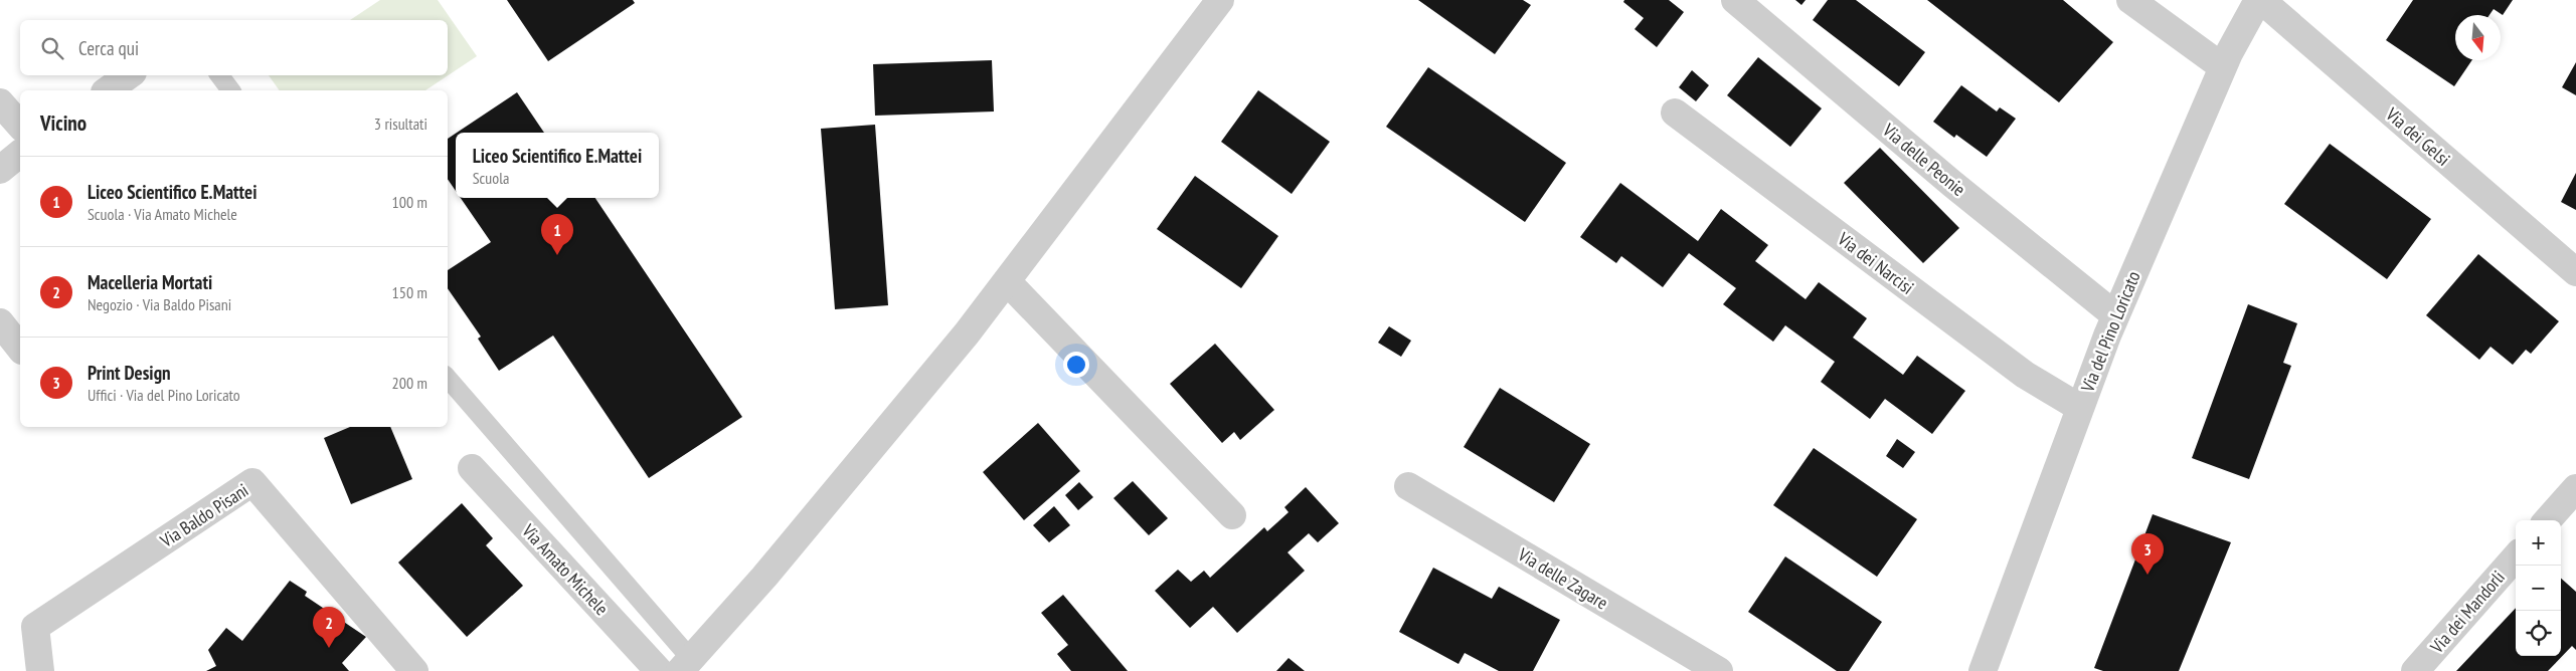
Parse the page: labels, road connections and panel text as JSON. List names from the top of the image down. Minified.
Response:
{"streets":{"street":["Via dei Gelsi","Via delle Peonie","Via dei Narcisi","Via del Pino Loricato","Via Baldo Pisani","Via Amato Michele","Via delle Zagare","Via dei Mandorli"]},"crossings":[["Via dei Gelsi","Via del Pino Loricato"],["Via delle Peonie","Via del Pino Loricato"],["Via dei Narcisi","Via del Pino Loricato"]],"north":"bottom","page":{"search":"Cerca qui","heading":["Vicino","3 risultati"],"popup":["Liceo Scientifico E.Mattei","Scuola"],"list":[{"mark":"1","name":"Liceo Scientifico E.Mattei","note":"Scuola · Via Amato Michele","value":"100 m"},{"mark":"2","name":"Macelleria Mortati","note":"Negozio · Via Baldo Pisani","value":"150 m"},{"mark":"3","name":"Print Design","note":"Uffici · Via del Pino Loricato","value":"200 m"}],"pins":["1","3","2"],"map_buttons":["+","−"]}}
